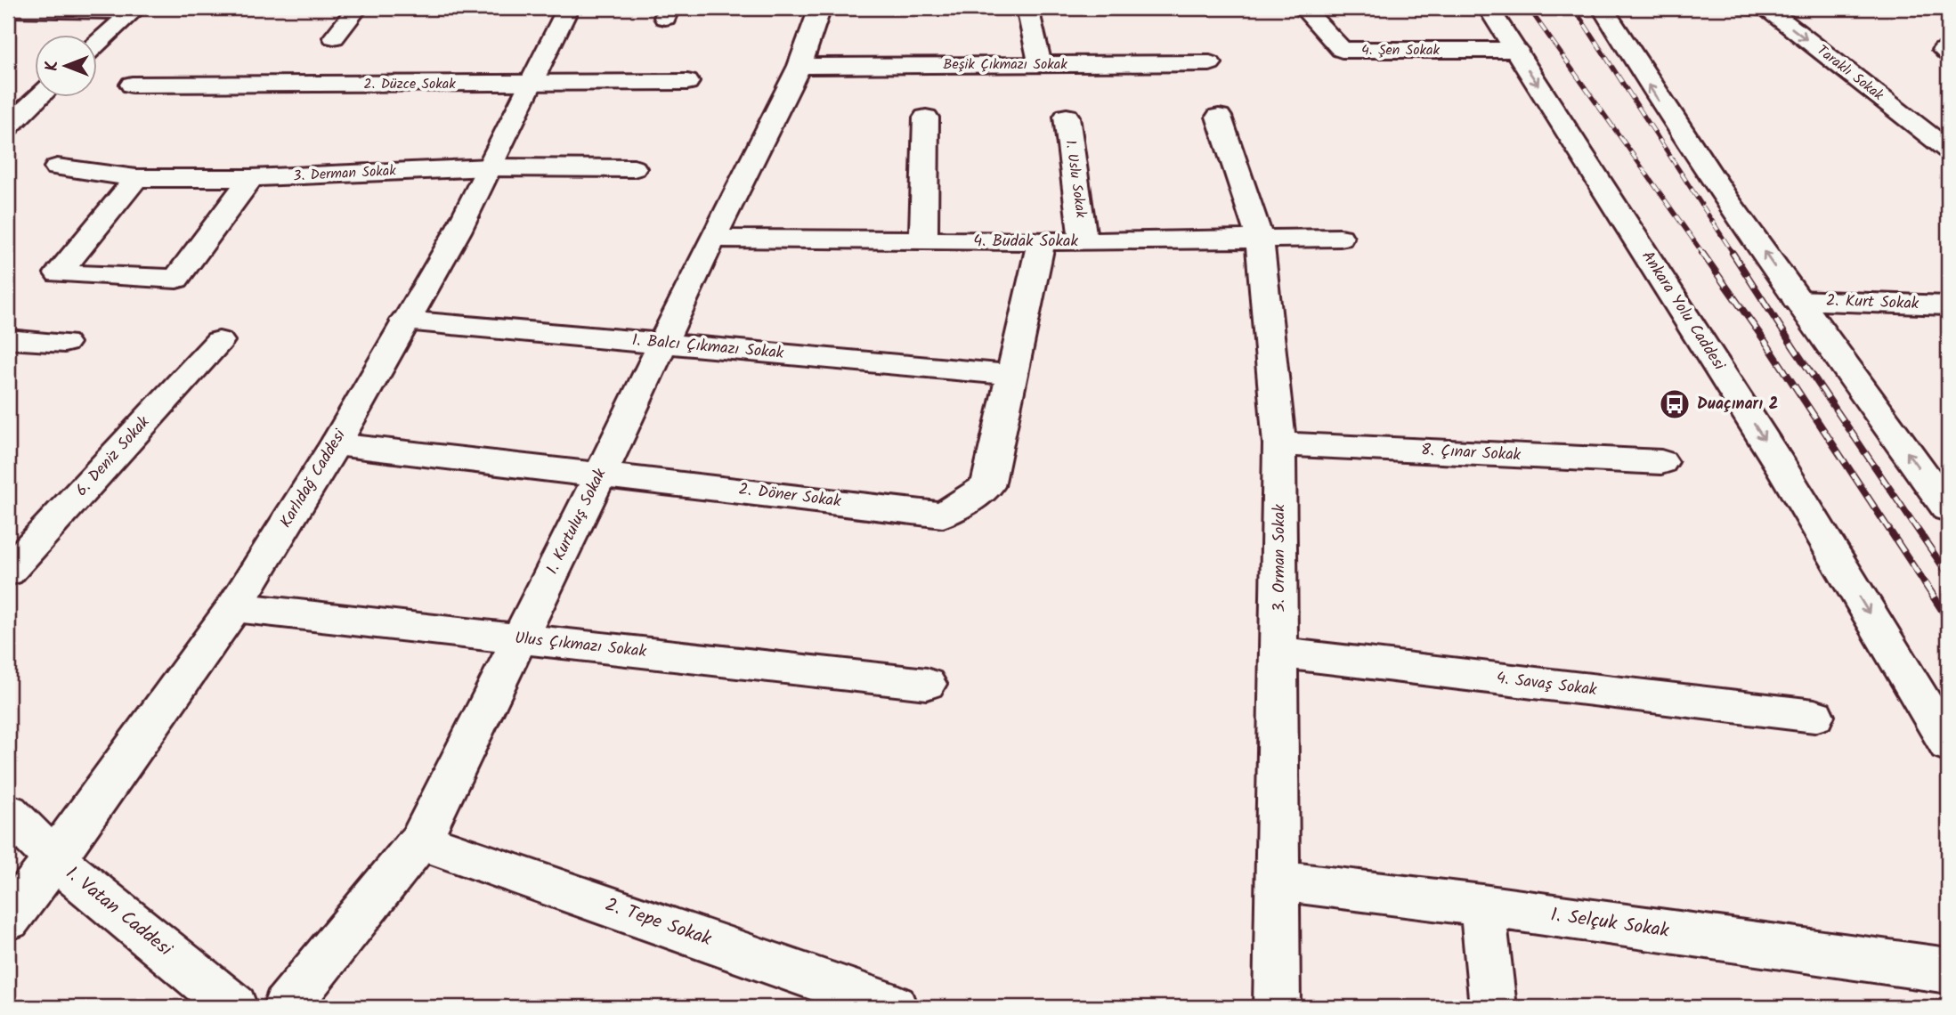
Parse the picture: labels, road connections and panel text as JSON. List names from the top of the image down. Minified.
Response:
{"streets":{"main road":["4. Şen Sokak","Beşik Çıkmazı Sokak","Taraklı Sokak","2. Düzce Sokak","3. Derman Sokak","1. Uslu Sokak","4. Budak Sokak","2. Kurt Sokak","Ankara Yolu Caddesi","1. Balcı Çıkmazı Sokak","8. Çınar Sokak","6. Deniz Sokak","Karlıdağ Caddesi","2. Döner Sokak","1. Kurtuluş Sokak","3. Orman Sokak","Ulus Çıkmazı Sokak","4. Savaş Sokak","1. Vatan Caddesi","2. Tepe Sokak","1. Selçuk Sokak"]},"crossings":[["4. Şen Sokak","Ankara Yolu Caddesi"],["Beşik Çıkmazı Sokak","1. Kurtuluş Sokak"],["2. Düzce Sokak","Karlıdağ Caddesi"],["3. Derman Sokak","Karlıdağ Caddesi"],["1. Uslu Sokak","4. Budak Sokak"],["4. Budak Sokak","2. Döner Sokak"],["4. Budak Sokak","1. Kurtuluş Sokak"],["4. Budak Sokak","3. Orman Sokak"],["1. Balcı Çıkmazı Sokak","Karlıdağ Caddesi"],["1. Balcı Çıkmazı Sokak","2. Döner Sokak"],["1. Balcı Çıkmazı Sokak","1. Kurtuluş Sokak"],["8. Çınar Sokak","3. Orman Sokak"],["Karlıdağ Caddesi","2. Döner Sokak"],["Karlıdağ Caddesi","Ulus Çıkmazı Sokak"],["Karlıdağ Caddesi","1. Vatan Caddesi"],["2. Döner Sokak","1. Kurtuluş Sokak"],["1. Kurtuluş Sokak","Ulus Çıkmazı Sokak"],["1. Kurtuluş Sokak","2. Tepe Sokak"],["3. Orman Sokak","4. Savaş Sokak"],["3. Orman Sokak","1. Selçuk Sokak"]],"places":{"bus stop":["Duaçınarı 2"]},"north":"left"}
